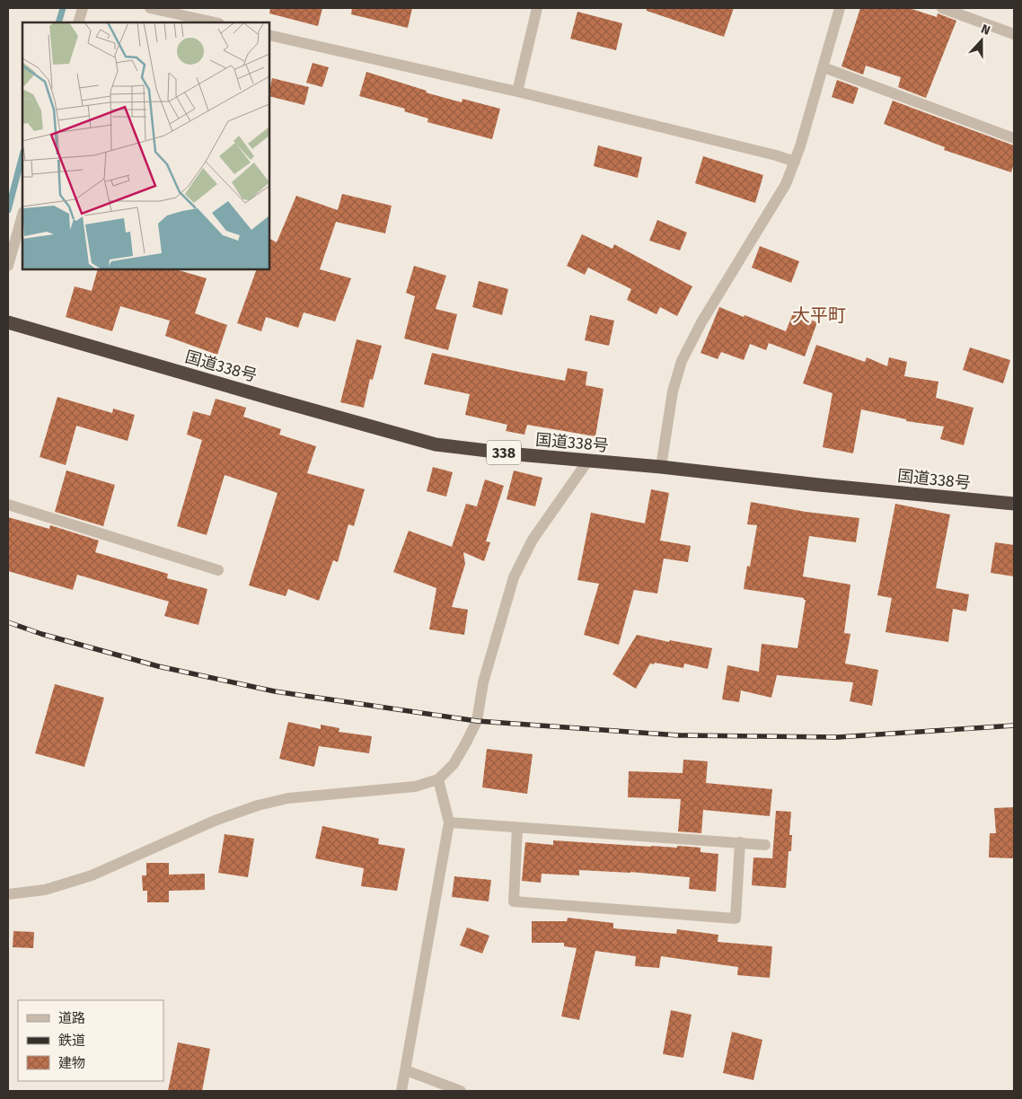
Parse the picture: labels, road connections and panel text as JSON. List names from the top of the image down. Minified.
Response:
{"streets":{"highway":["国道338号","338"]},"districts":["大平町"],"legend":["道路","鉄道","建物"],"north":"top"}
